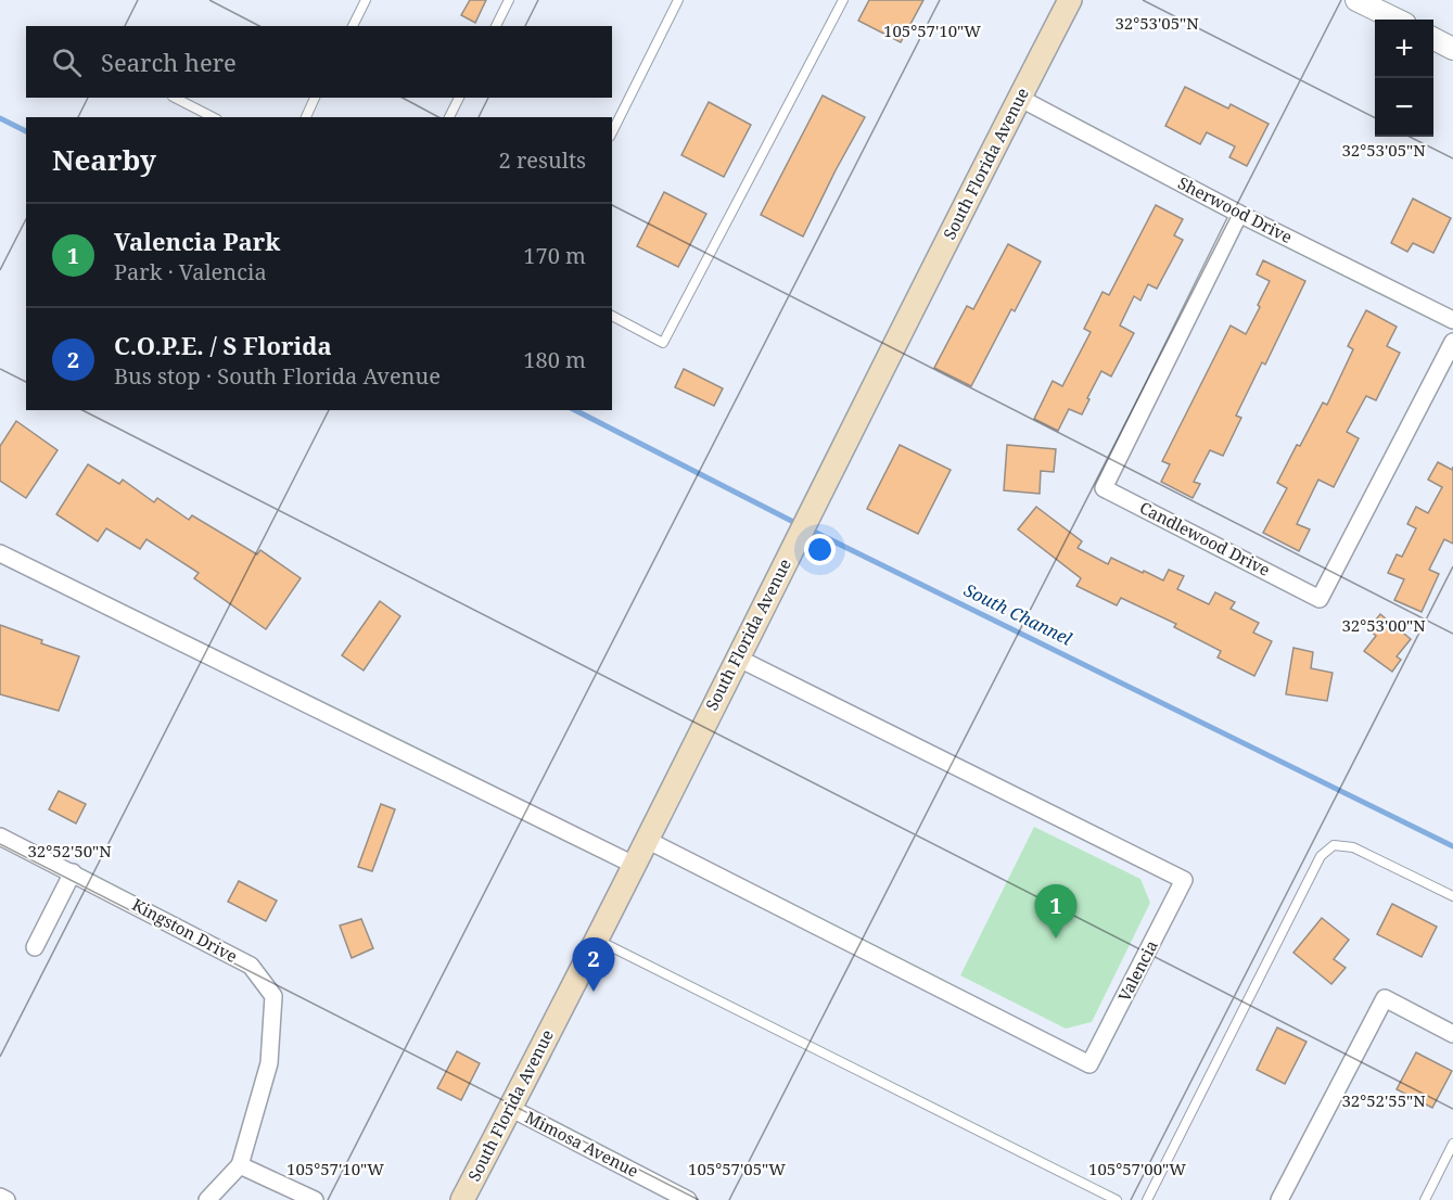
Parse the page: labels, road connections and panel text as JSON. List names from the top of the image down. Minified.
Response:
{"streets":{"main road":["South Florida Avenue"],"street":["Sherwood Drive","Candlewood Drive","Kingston Drive","Valencia","Mimosa Avenue"]},"crossings":[["South Florida Avenue","Sherwood Drive"],["South Florida Avenue","Valencia"],["South Florida Avenue","Mimosa Avenue"],["Sherwood Drive","Candlewood Drive"]],"water":["South Channel"],"page":{"map_buttons":["+","−"],"search":"Search here","heading":["Nearby","2 results"],"list":[{"mark":"1","name":"Valencia Park","note":"Park · Valencia","value":"170 m"},{"mark":"2","name":"C.O.P.E. / S Florida","note":"Bus stop · South Florida Avenue","value":"180 m"}],"pins":["1","2"]},"coordinates":["32°53'05\"N","105°57'10\"W","32°53'00\"N","32°52'50\"N","32°52'55\"N","105°57'05\"W","105°57'00\"W"]}
